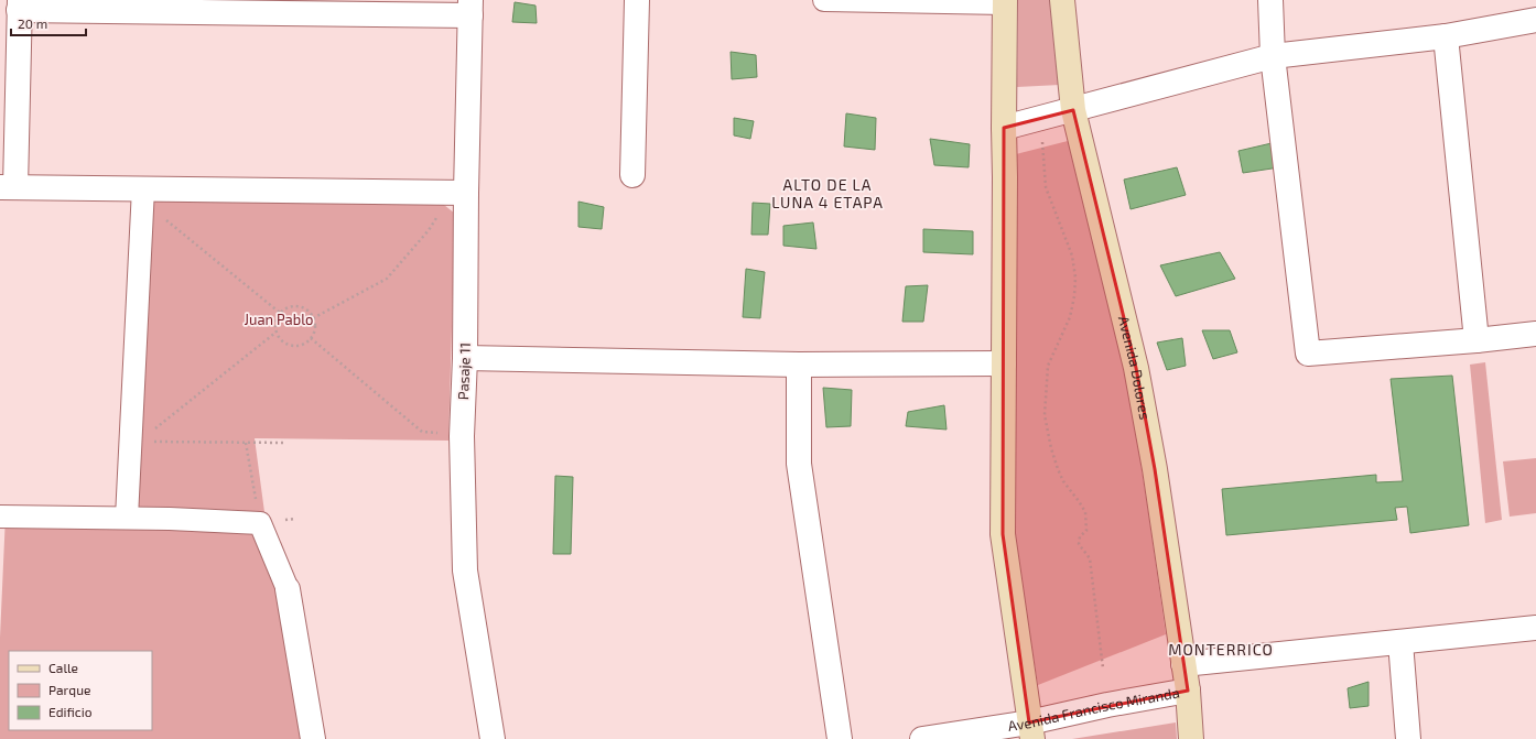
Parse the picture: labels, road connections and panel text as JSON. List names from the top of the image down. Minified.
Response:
{"streets":{"main road":["Avenida Dolores"],"street":["Pasaje 11","Avenida Francisco Miranda"]},"crossings":[["Avenida Dolores","Avenida Francisco Miranda"]],"districts":["ALTO DE LA LUNA 4 ETAPA","MONTERRICO"],"parks":["Juan Pablo"],"legend":["Calle","Parque","Edificio"],"scale_bar":"20 m"}
